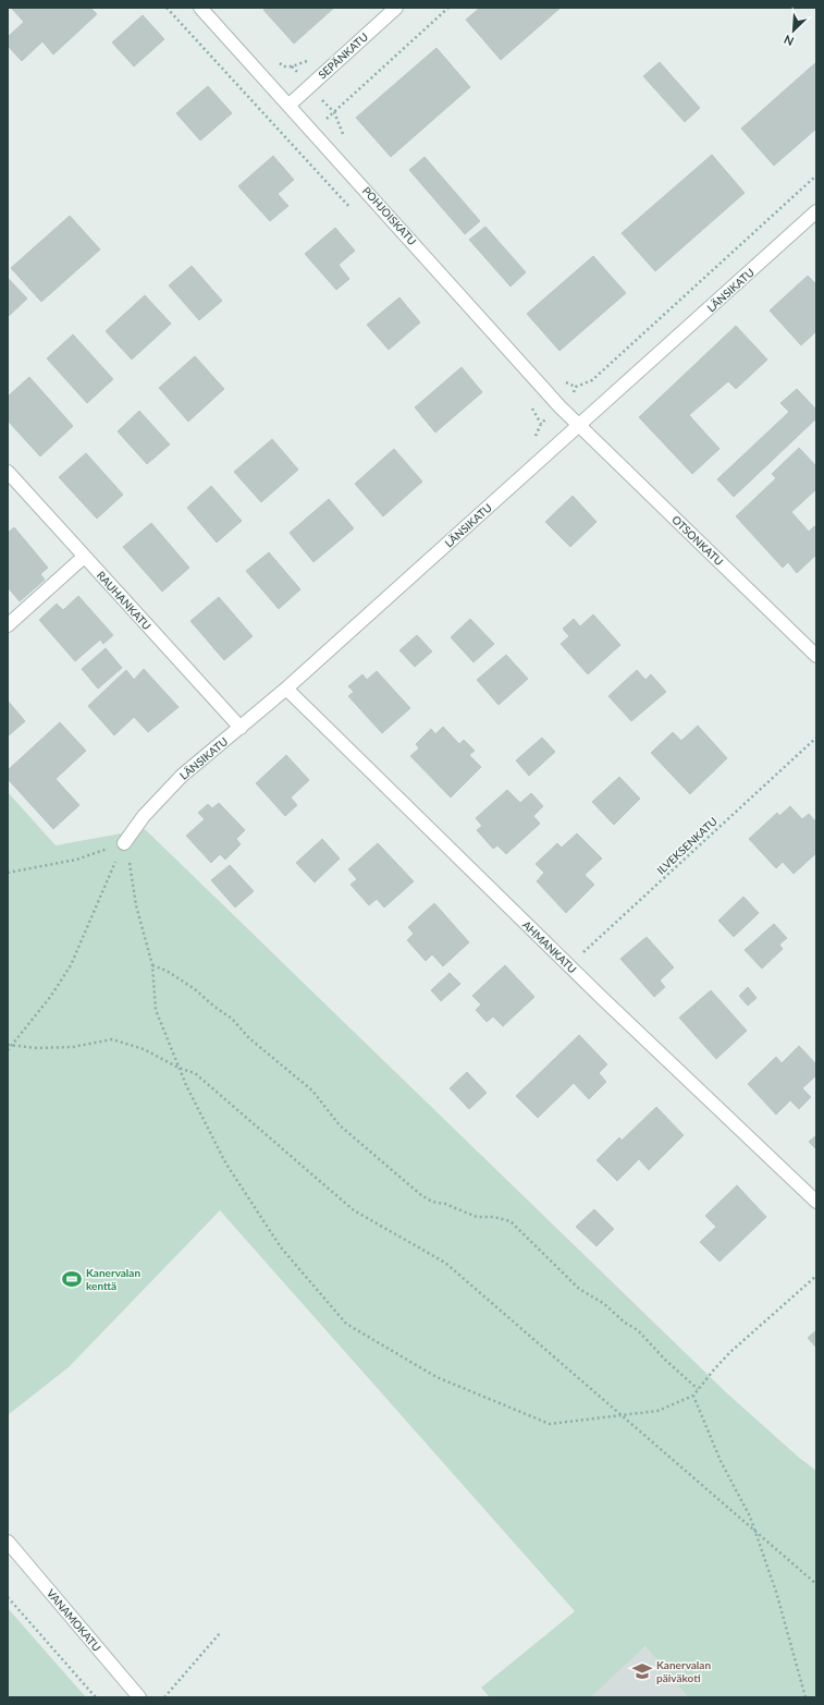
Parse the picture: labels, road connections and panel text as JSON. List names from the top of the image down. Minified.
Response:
{"streets":{"street":["SEPÄNKATU","POHJOISKATU","LÄNSIKATU","OTSONKATU","RAUHANKATU","AHMANKATU","VANAMOKATU"],"path":["ILVEKSENKATU"]},"crossings":[["SEPÄNKATU","POHJOISKATU"],["POHJOISKATU","LÄNSIKATU"],["POHJOISKATU","OTSONKATU"],["LÄNSIKATU","OTSONKATU"],["LÄNSIKATU","RAUHANKATU"],["LÄNSIKATU","AHMANKATU"],["ILVEKSENKATU","AHMANKATU"]],"places":{"sports":["Kanervalan kenttä"],"school or university":["Kanervalan päiväkoti"]},"north":"bottom left"}
